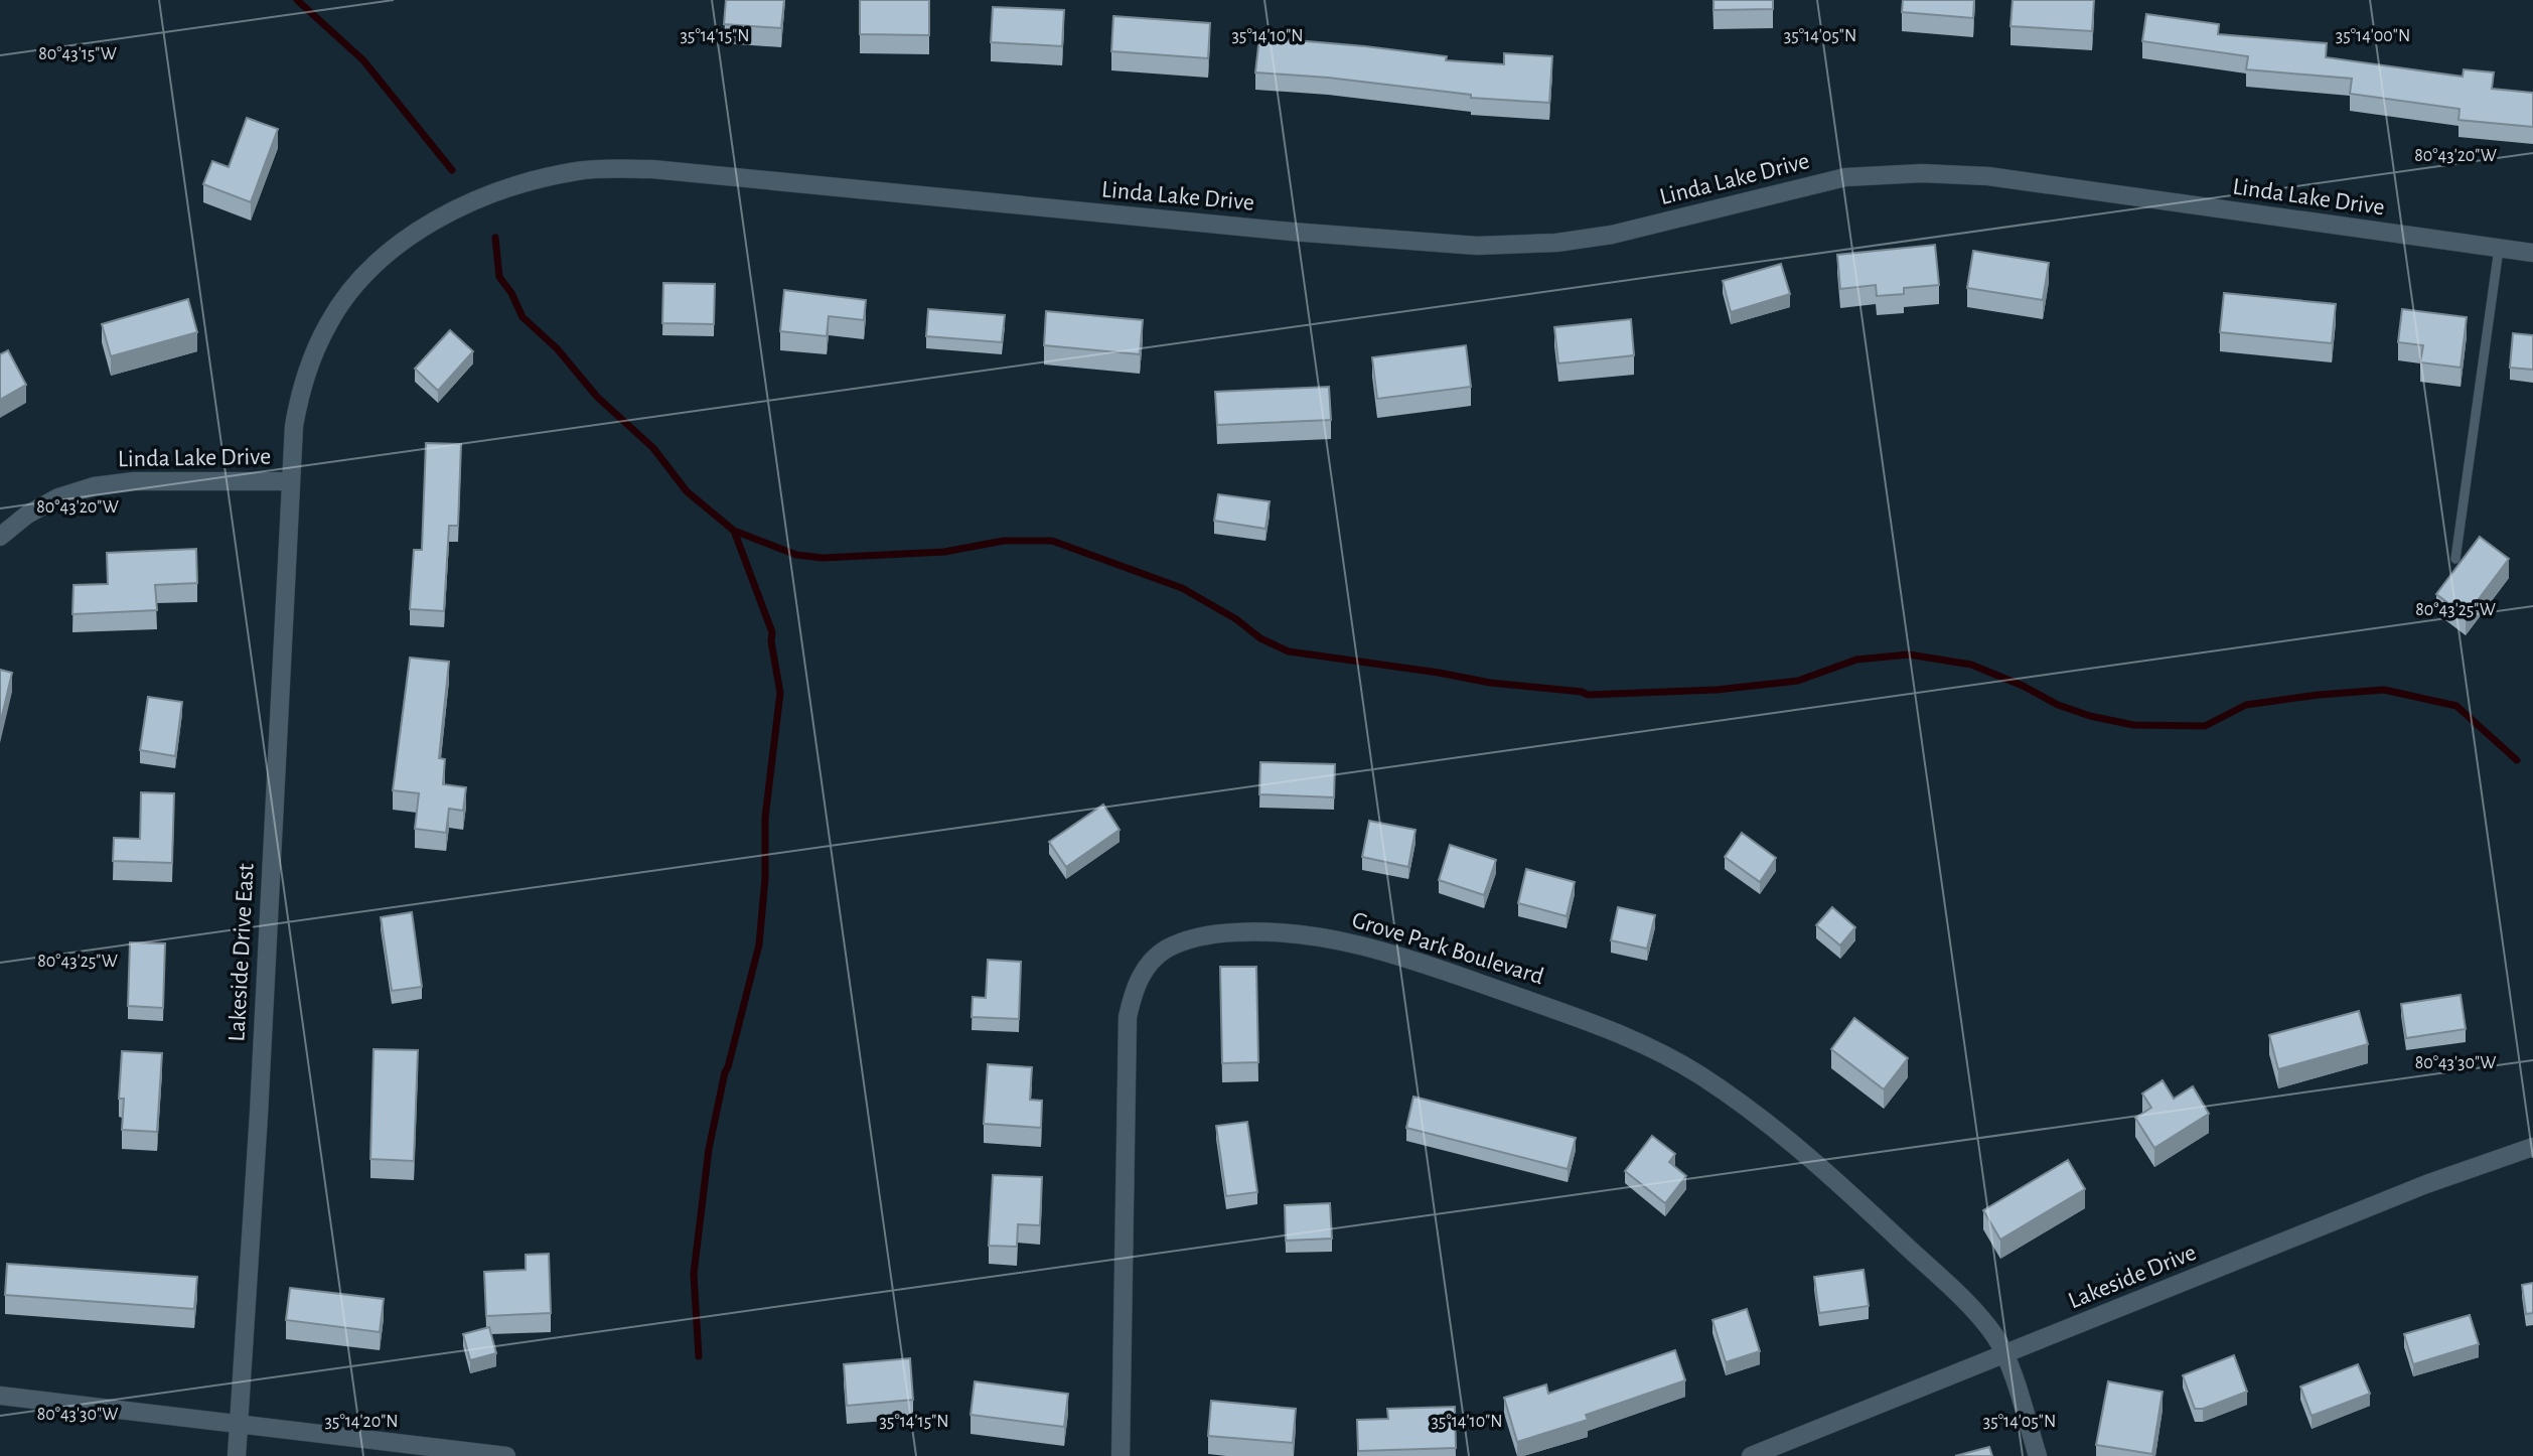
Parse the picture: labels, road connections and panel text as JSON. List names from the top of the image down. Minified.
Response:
{"streets":{"street":["Linda Lake Drive","Grove Park Boulevard","Lakeside Drive East","Lakeside Drive"]},"crossings":[["Linda Lake Drive","Lakeside Drive East"],["Grove Park Boulevard","Lakeside Drive"]],"coordinates":["35°14'15\"N","35°14'10\"N","35°14'05\"N","35°14'00\"N","80°43'15\"W","80°43'20\"W","80°43'25\"W","80°43'30\"W","35°14'20\"N"]}
